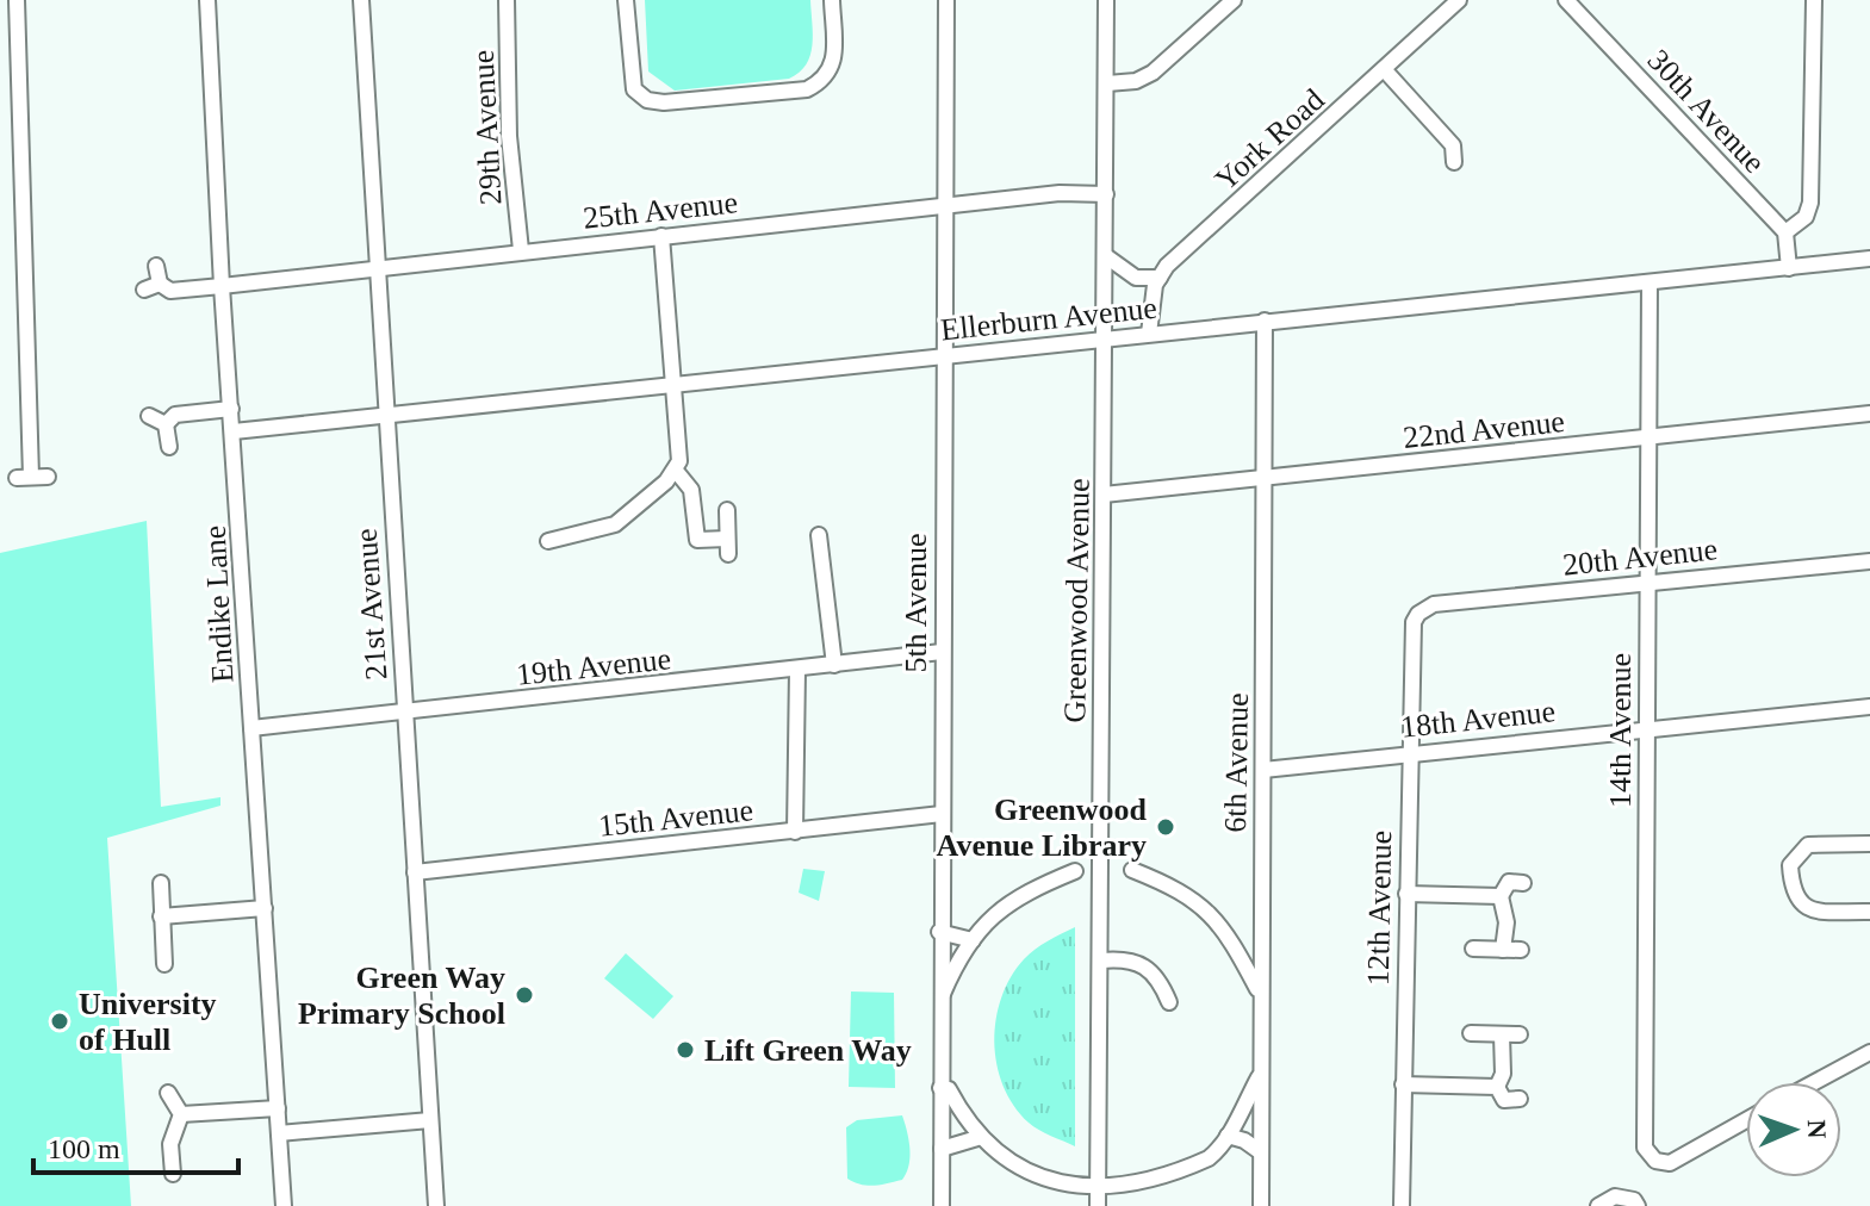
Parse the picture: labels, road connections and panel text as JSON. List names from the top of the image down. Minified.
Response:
{"streets":{"street":["30th Avenue","29th Avenue","York Road","25th Avenue","Ellerburn Avenue","22nd Avenue","20th Avenue","Greenwood Avenue","5th Avenue","Endike Lane","21st Avenue","19th Avenue","18th Avenue","14th Avenue","6th Avenue","15th Avenue","12th Avenue"]},"crossings":[["29th Avenue","25th Avenue"],["25th Avenue","Greenwood Avenue"],["25th Avenue","5th Avenue"],["25th Avenue","Endike Lane"],["25th Avenue","21st Avenue"],["Ellerburn Avenue","Greenwood Avenue"],["Ellerburn Avenue","5th Avenue"],["Ellerburn Avenue","Endike Lane"],["Ellerburn Avenue","21st Avenue"],["Ellerburn Avenue","14th Avenue"],["Ellerburn Avenue","6th Avenue"],["22nd Avenue","Greenwood Avenue"],["22nd Avenue","14th Avenue"],["22nd Avenue","6th Avenue"],["20th Avenue","14th Avenue"],["20th Avenue","12th Avenue"],["5th Avenue","19th Avenue"],["5th Avenue","15th Avenue"],["Endike Lane","19th Avenue"],["21st Avenue","19th Avenue"],["21st Avenue","15th Avenue"],["18th Avenue","14th Avenue"],["18th Avenue","6th Avenue"],["18th Avenue","12th Avenue"]],"places":["Greenwood Avenue Library","Green Way Primary School","University of Hull","Lift Green Way"],"scale_bar":"100 m","north":"right"}
